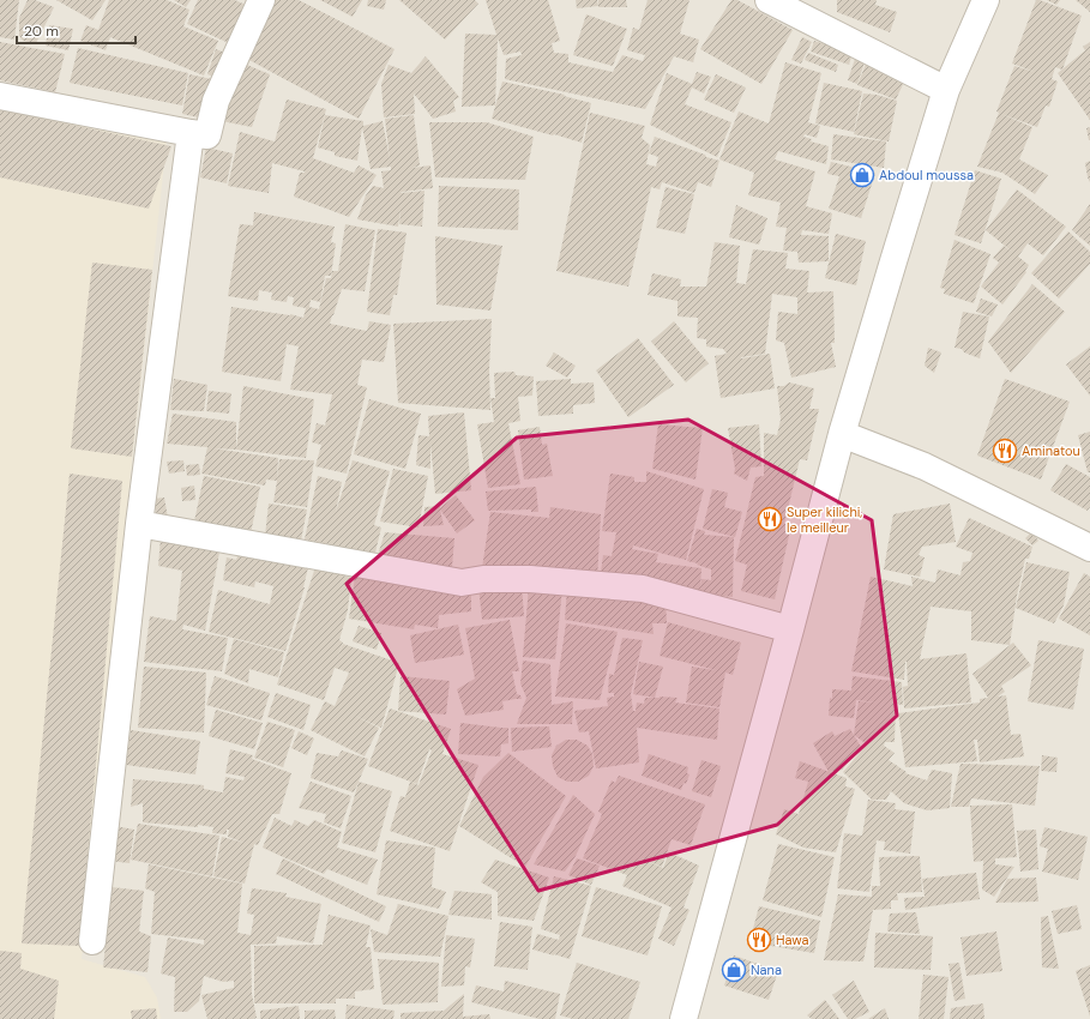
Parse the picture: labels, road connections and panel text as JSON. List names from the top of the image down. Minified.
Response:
{"places":{"shop":["Abdoul moussa","Nana"],"restaurant":["Aminatou","Super kilichi, le meilleur","Hawa"]},"scale_bar":"20 m"}
